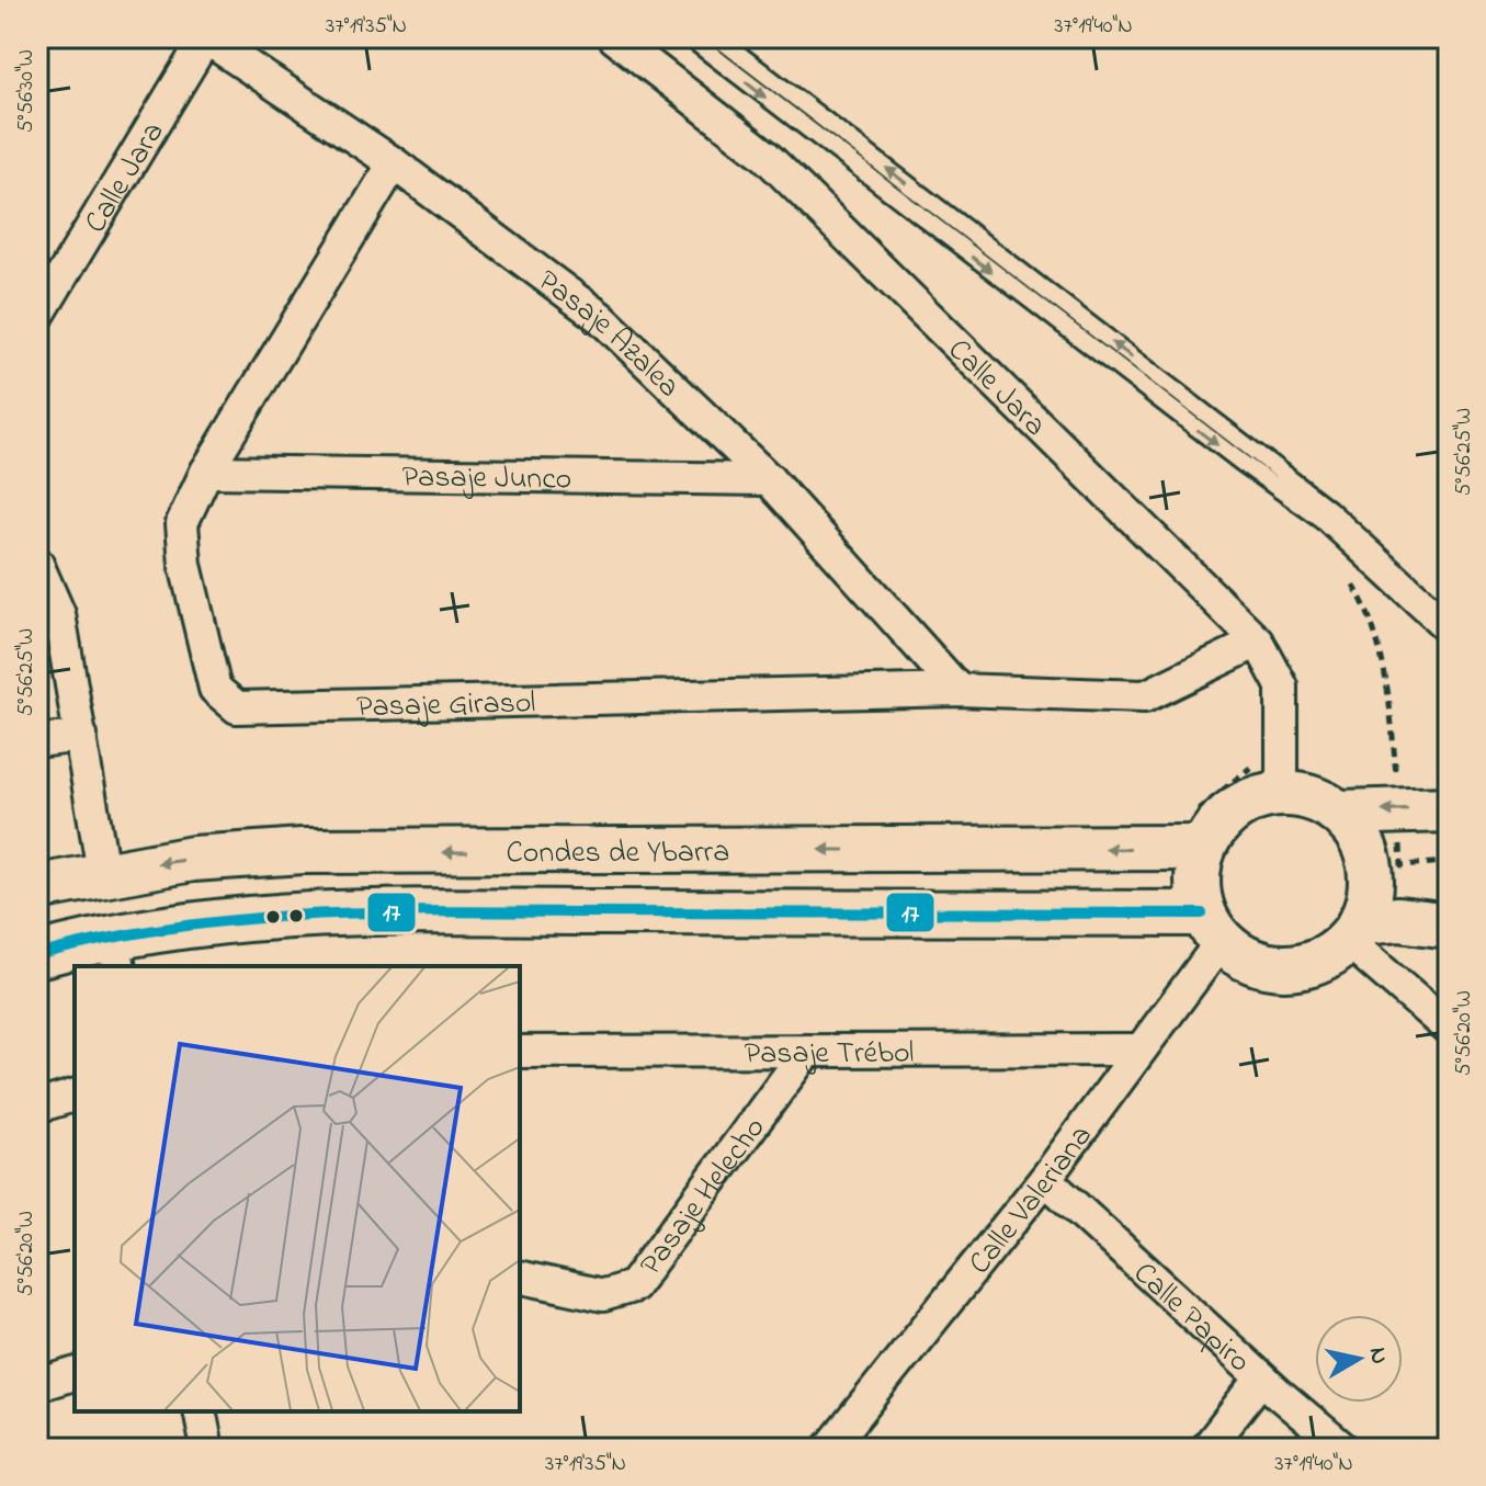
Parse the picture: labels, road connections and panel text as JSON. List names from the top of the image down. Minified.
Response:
{"streets":{"main road":["Condes de Ybarra"],"street":["Calle Jara","Pasaje Azalea","Pasaje Junco","Pasaje Girasol","Pasaje Trébol","Pasaje Helecho","Calle Valeriana","Calle Papiro"]},"crossings":[["Calle Jara","Pasaje Azalea"],["Calle Jara","Pasaje Girasol"],["Calle Jara","Condes de Ybarra"],["Calle Jara","Calle Valeriana"],["Pasaje Azalea","Pasaje Junco"],["Pasaje Azalea","Pasaje Girasol"],["Pasaje Junco","Pasaje Girasol"],["Condes de Ybarra","Calle Valeriana"],["Pasaje Trébol","Pasaje Helecho"],["Pasaje Trébol","Calle Valeriana"],["Calle Valeriana","Calle Papiro"]],"lines":["transit line 17"],"north":"right","coordinates":["37°19'35\"N","37°19'40\"N","5°56'30\"W","5°56'25\"W","5°56'20\"W"]}
